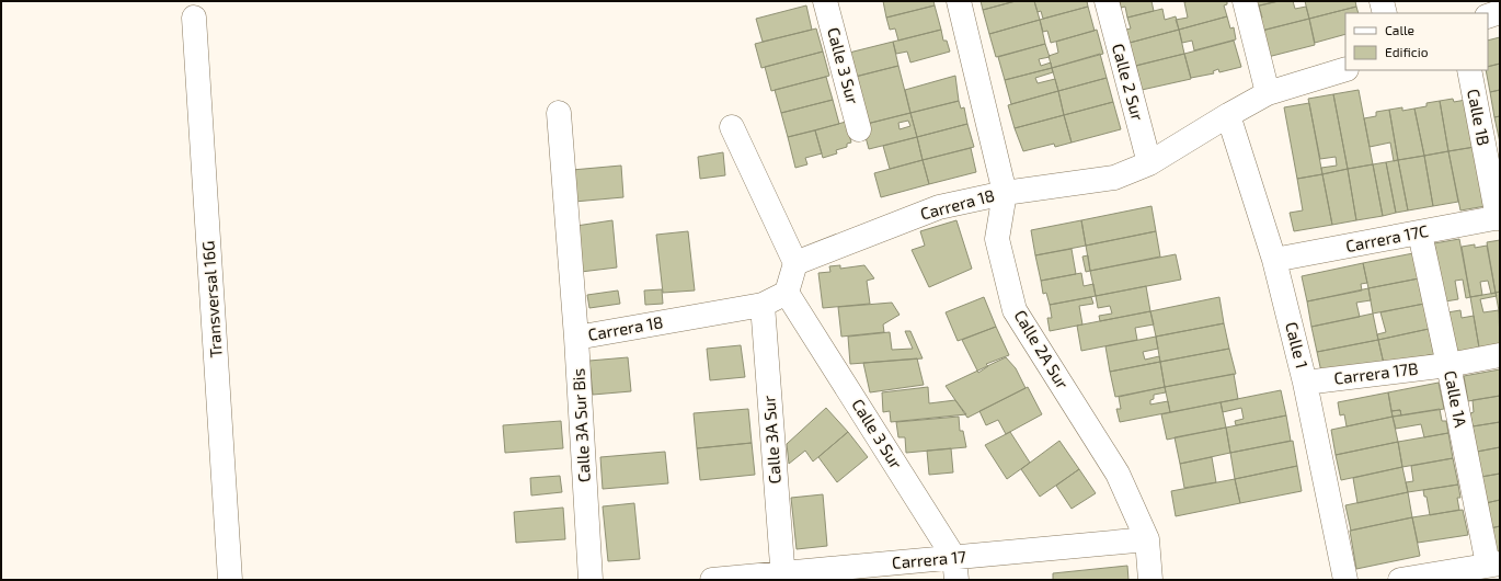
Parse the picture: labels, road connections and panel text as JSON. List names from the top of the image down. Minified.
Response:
{"streets":{"street":["Calle 3 Sur","Calle 2 Sur","Calle 1B","Carrera 18","Carrera 17C","Transversal 16G","Calle 1","Calle 2A Sur","Carrera 17B","Calle 1A","Calle 3A Sur Bis","Calle 3A Sur","Carrera 17"]},"crossings":[["Calle 3 Sur","Carrera 18"],["Calle 3 Sur","Carrera 17"],["Calle 2 Sur","Carrera 18"],["Calle 1B","Carrera 17C"],["Carrera 18","Calle 1"],["Carrera 18","Calle 2A Sur"],["Carrera 18","Calle 3A Sur Bis"],["Carrera 18","Calle 3A Sur"],["Carrera 17C","Calle 1"],["Carrera 17C","Calle 1A"],["Calle 1","Carrera 17B"],["Calle 2A Sur","Carrera 17"],["Carrera 17B","Calle 1A"],["Calle 3A Sur","Carrera 17"]],"legend":["Calle","Edificio"]}
